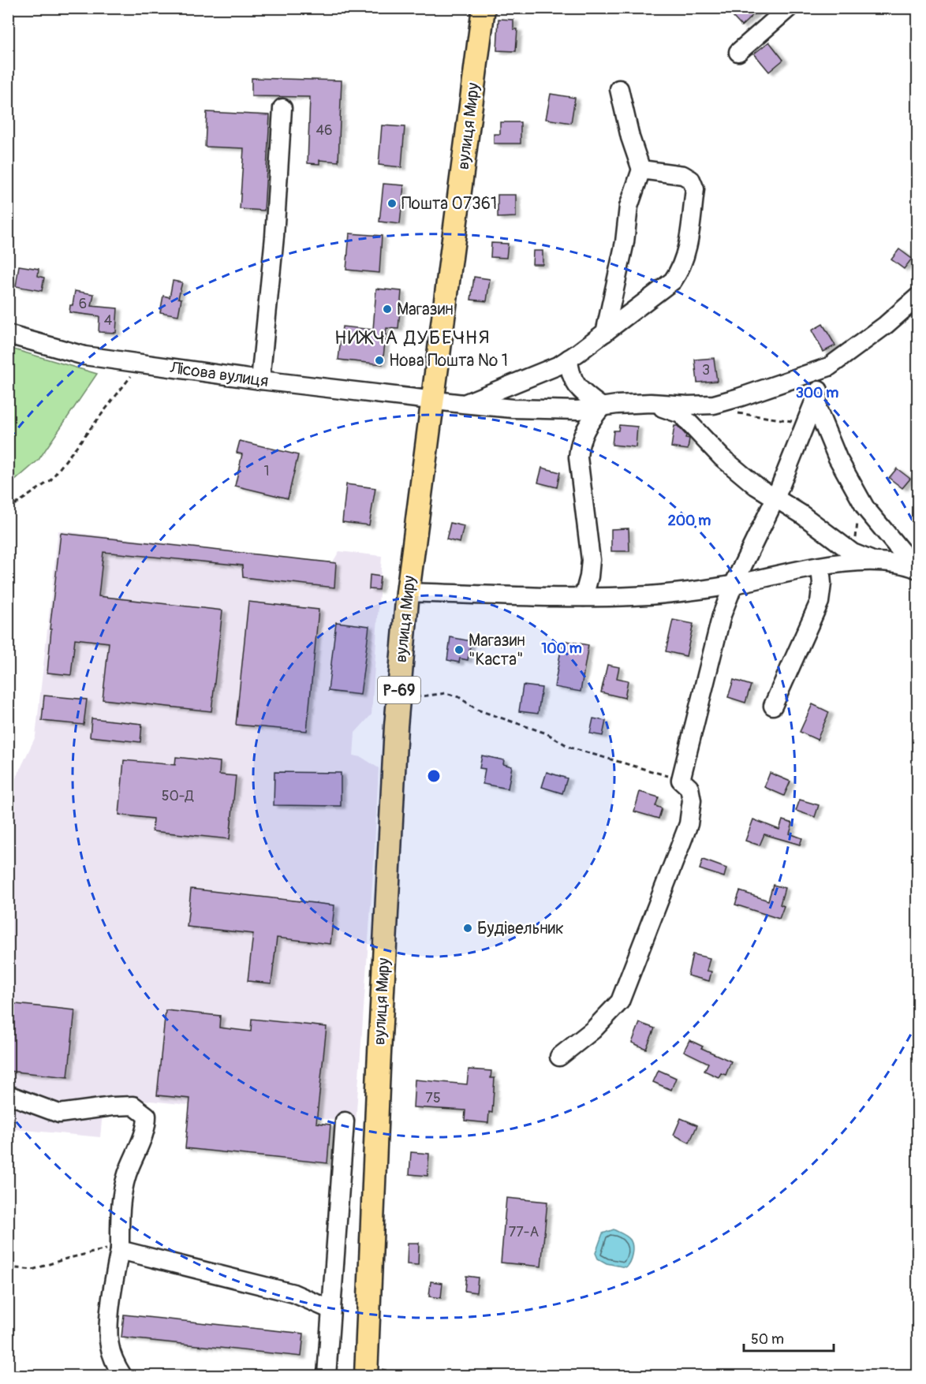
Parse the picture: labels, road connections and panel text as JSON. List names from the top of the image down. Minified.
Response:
{"streets":{"main road":["вулиця Миру","Р-69"],"street":["Лісова вулиця"]},"crossings":[["вулиця Миру","Лісова вулиця"]],"districts":["НИЖЧА ДУБЕЧНЯ"],"places":["Пошта 07361","Магазин","Нова Пошта № 1","Магазин \"Каста\"","Будівельник"],"house_numbers":["46","6","4","3","1","50-Д","75","77-А"],"scale_bar":"50 m","rings":["300 m","200 m","100 m"]}
